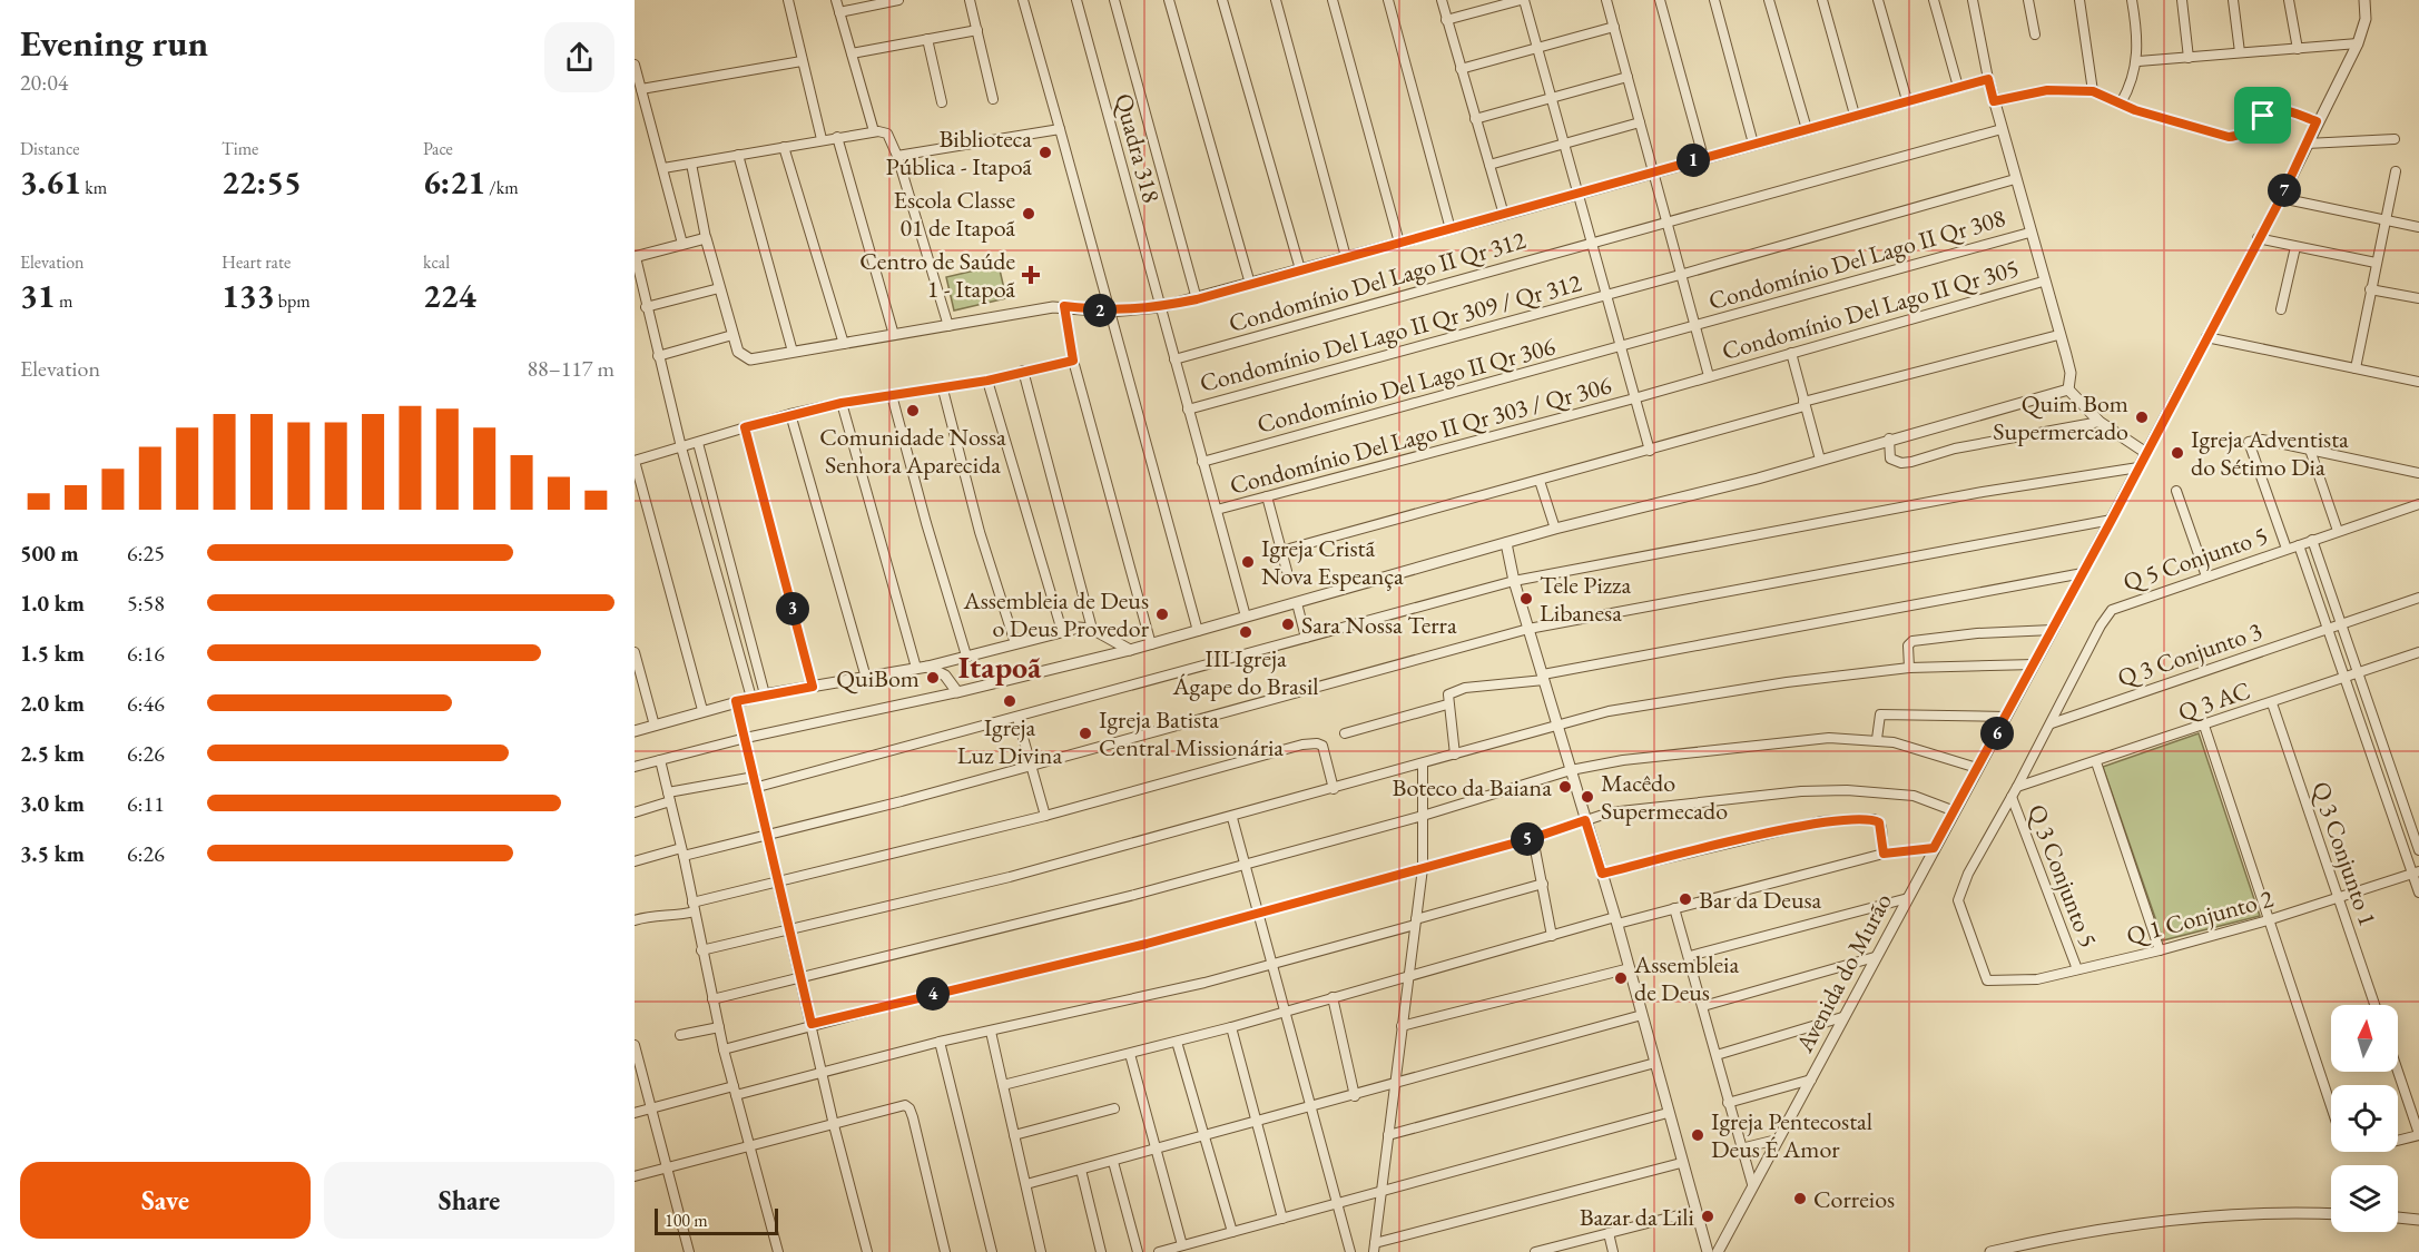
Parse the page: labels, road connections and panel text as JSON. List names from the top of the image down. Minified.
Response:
{"streets":{"street":["Quadra 318","Condomínio Del Lago II Qr 308","Condomínio Del Lago II Qr 312","Condomínio Del Lago II Qr 305","Condomínio Del Lago II Qr 309 / Qr 312","Condomínio Del Lago II Qr 306","Condomínio Del Lago II Qr 303 / Qr 306","Q 5 Conjunto 5","Q 3 Conjunto 3","Q 3 AC","Q 3 Conjunto 1","Q 3 Conjunto 5","Q 1 Conjunto 2","Avenida do Murão"]},"crossings":[["Quadra 318","Condomínio Del Lago II Qr 312"],["Quadra 318","Condomínio Del Lago II Qr 309 / Qr 312"],["Quadra 318","Condomínio Del Lago II Qr 306"],["Quadra 318","Condomínio Del Lago II Qr 303 / Qr 306"],["Condomínio Del Lago II Qr 308","Condomínio Del Lago II Qr 306"],["Condomínio Del Lago II Qr 305","Condomínio Del Lago II Qr 303 / Qr 306"],["Q 5 Conjunto 5","Q 3 Conjunto 3"],["Q 5 Conjunto 5","Q 3 AC"],["Q 3 AC","Q 3 Conjunto 1"],["Q 3 Conjunto 1","Q 1 Conjunto 2"],["Q 3 Conjunto 5","Q 1 Conjunto 2"]],"districts":["Itapoã"],"places":{"other":["Biblioteca Pública - Itapoã","Escola Classe 01 de Itapoã","Comunidade Nossa Senhora Aparecida","Quim Bom Supermercado","Igreja Adventista do Sétimo Dia","Igreja Cristã Nova Espeança","Tele Pizza Libanesa","Assembleia de Deus o Deus Provedor","Sara Nossa Terra","III Igreja Ágape do Brasil","QuiBom","Igreja Luz Divina","Igreja Batista Central Missionária","Boteco da Baiana","Macêdo Supermecado","Bar da Deusa","Assembleia de Deus","Igreja Pentecostal Deus É Amor","Correios","Bazar da Lili"],"health":["Centro de Saúde 1 - Itapoã"]},"scale_bar":"100 m","north":"top","page":{"heading":["Evening run","20:04"],"stats":[["Distance","3.61 km"],["Time","22:55"],["Pace","6:21 /km"],["Elevation","31 m"],["Heart rate","133 bpm"],["kcal","224"]],"pins":["1","7","2","3","6","5","4"],"chart":["Elevation","88–117 m"],"list":[{"name":"500 m","note":"6:25"},{"name":"1.0 km","note":"5:58"},{"name":"1.5 km","note":"6:16"},{"name":"2.0 km","note":"6:46"},{"name":"2.5 km","note":"6:26"},{"name":"3.0 km","note":"6:11"},{"name":"3.5 km","note":"6:26"}],"buttons":["Save","Share"],"scale":"100 m"}}
